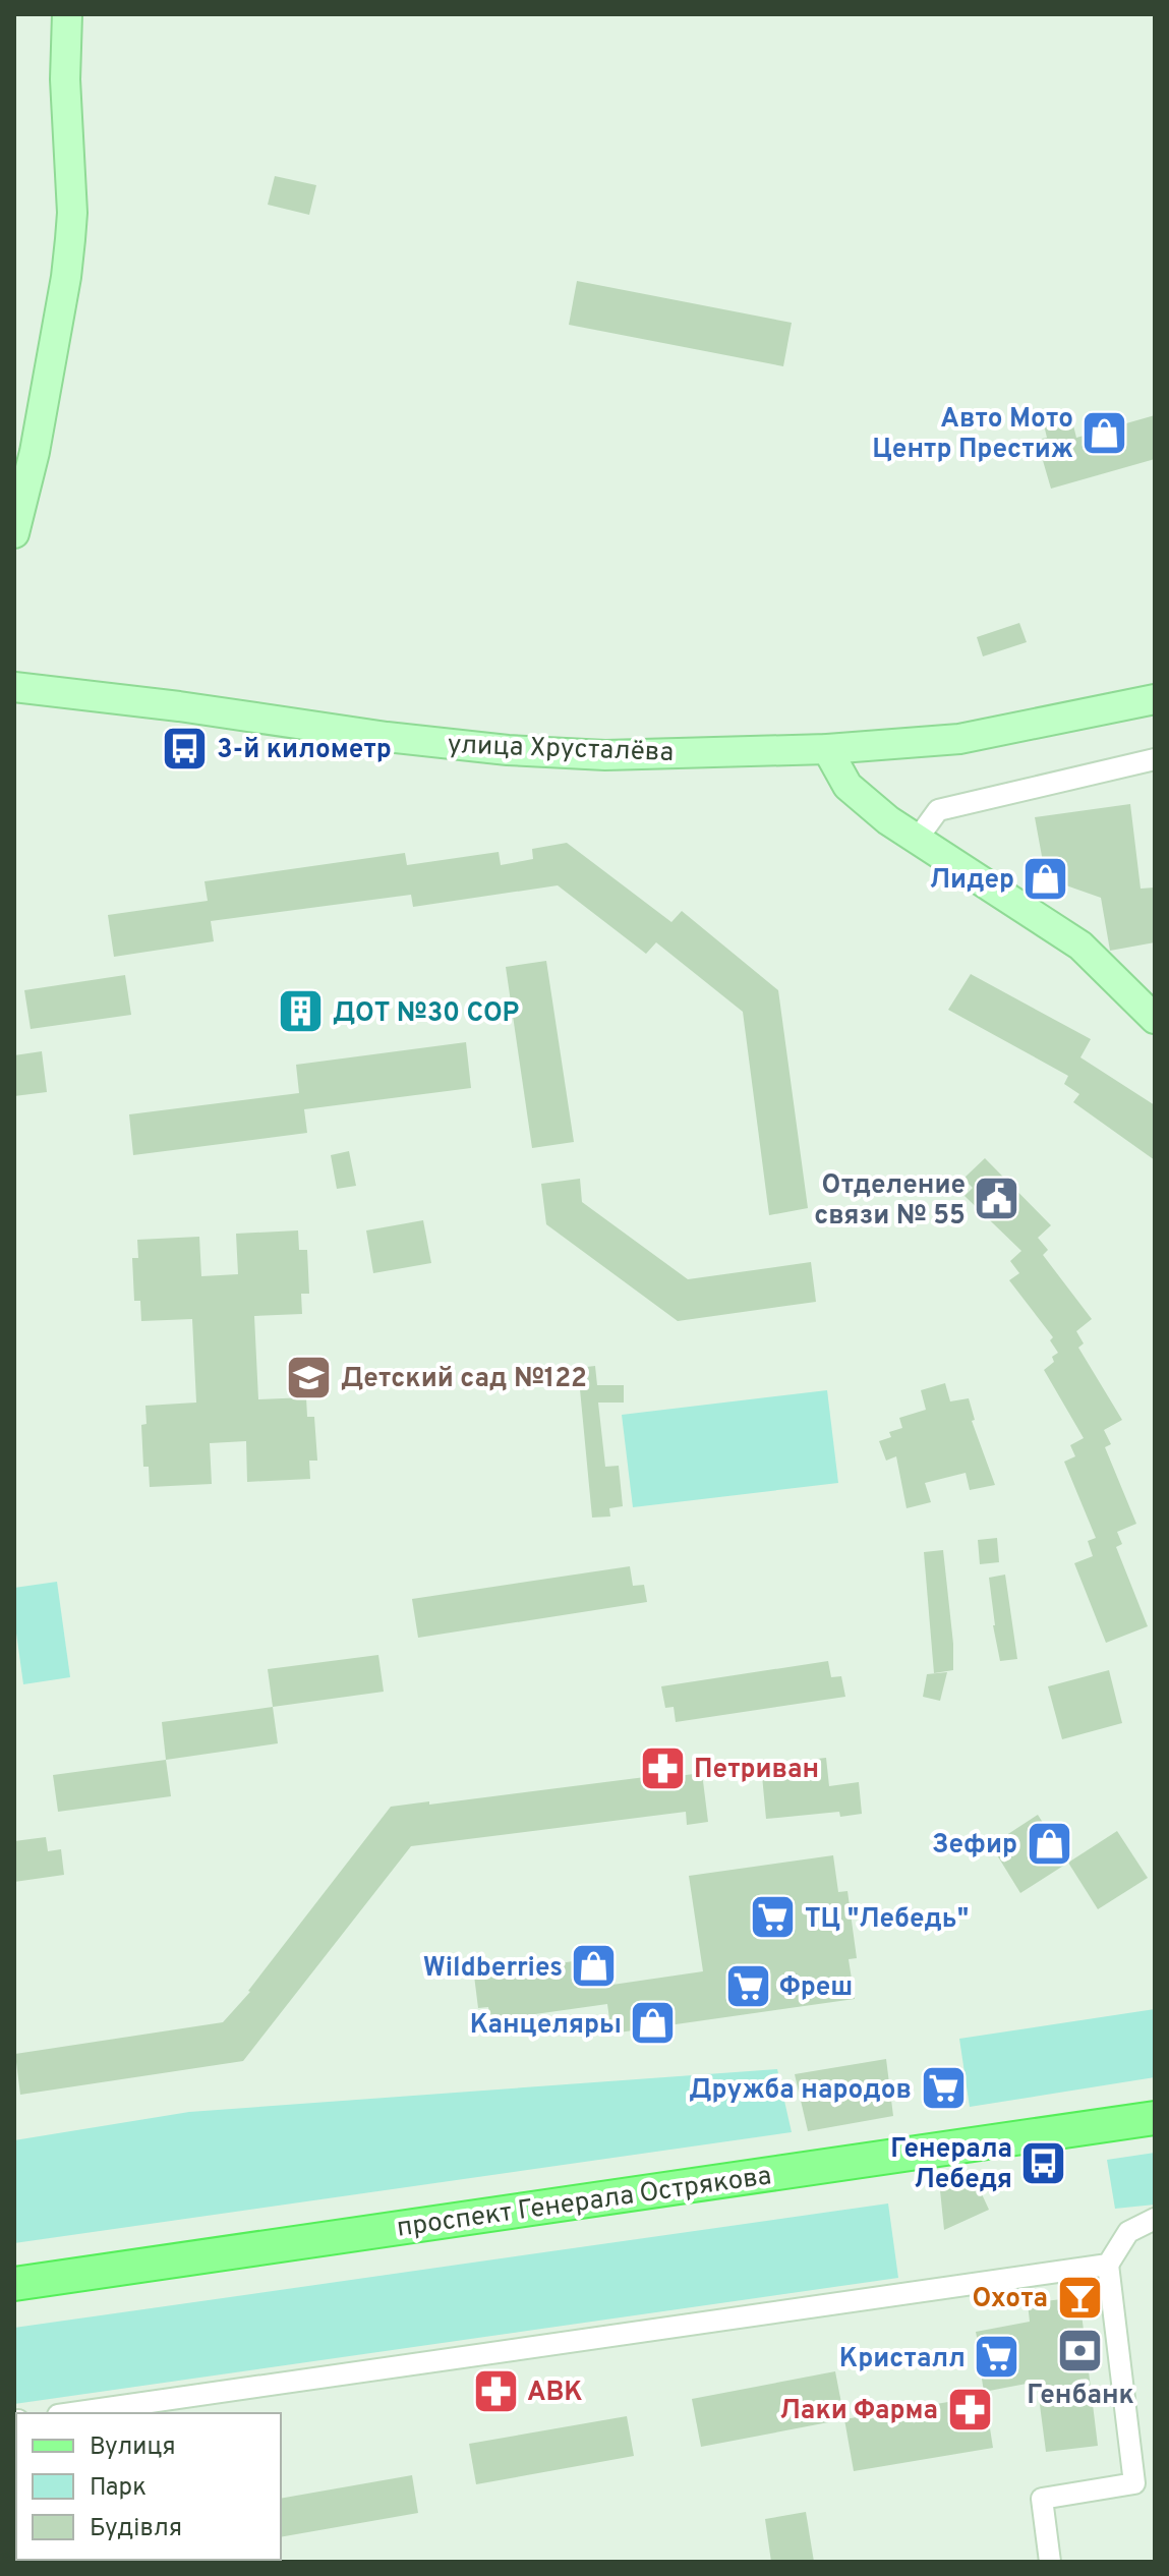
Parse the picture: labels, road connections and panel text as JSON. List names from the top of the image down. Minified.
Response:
{"streets":{"main road":["улица Хрусталёва","проспект Генерала Острякова"]},"places":{"shop":["Авто Мото Центр Престиж","Лидер","Зефир","Wildberries","Канцеляры"],"bus stop":["3-й километр","Генерала Лебедя"],"building":["ДОТ №30 СОР"],"public building":["Отделение связи № 55"],"school or university":["Детский сад №122"],"pharmacy":["Петриван","АВК","Лаки Фарма"],"supermarket":["ТЦ \"Лебедь\"","Фреш","Дружба народов","Кристалл"],"bar":["Охота"],"bank":["Генбанк"]},"legend":["Вулиця","Парк","Будівля"]}
